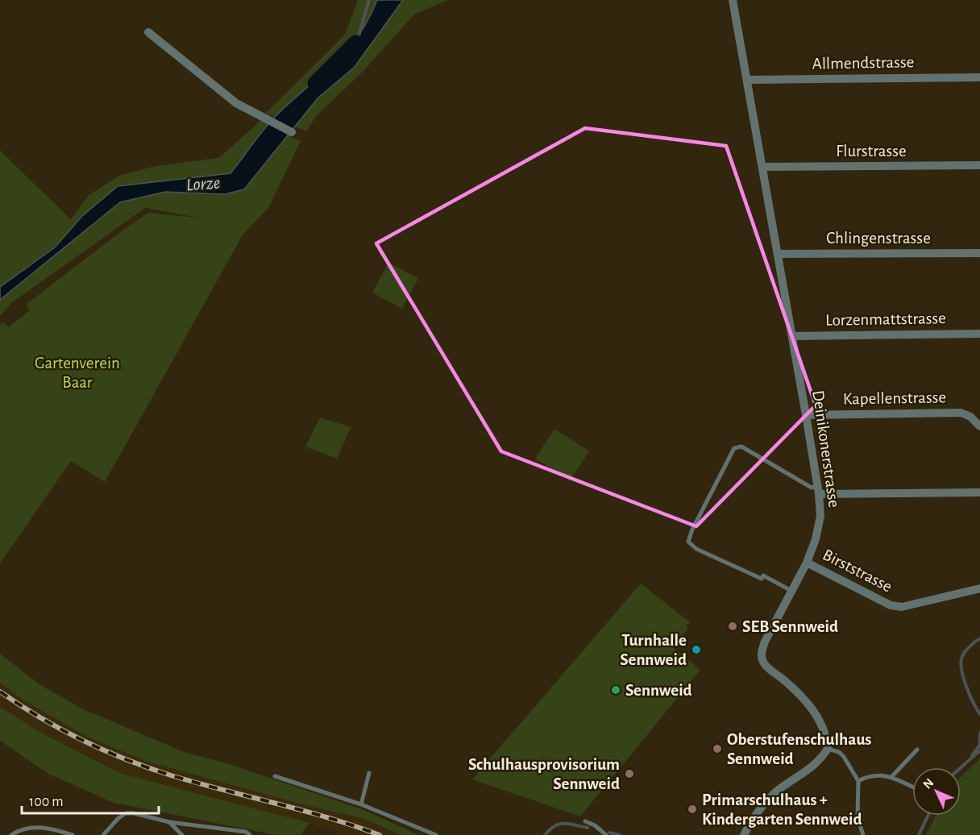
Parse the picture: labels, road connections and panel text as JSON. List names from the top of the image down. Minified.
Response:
{"streets":{"street":["Allmendstrasse","Flurstrasse","Chlingenstrasse","Lorzenmattstrasse","Kapellenstrasse","Deinikonerstrasse","Birststrasse"]},"crossings":[["Allmendstrasse","Deinikonerstrasse"],["Flurstrasse","Deinikonerstrasse"],["Chlingenstrasse","Deinikonerstrasse"],["Lorzenmattstrasse","Deinikonerstrasse"],["Kapellenstrasse","Deinikonerstrasse"],["Deinikonerstrasse","Birststrasse"]],"water":["Lorze"],"parks":["Gartenverein Baar"],"places":["SEB Sennweid","Turnhalle Sennweid","Sennweid","Oberstufenschulhaus Sennweid","Schulhausprovisorium Sennweid","Primarschulhaus + Kindergarten Sennweid"],"scale_bar":"100 m","north":"top left"}
